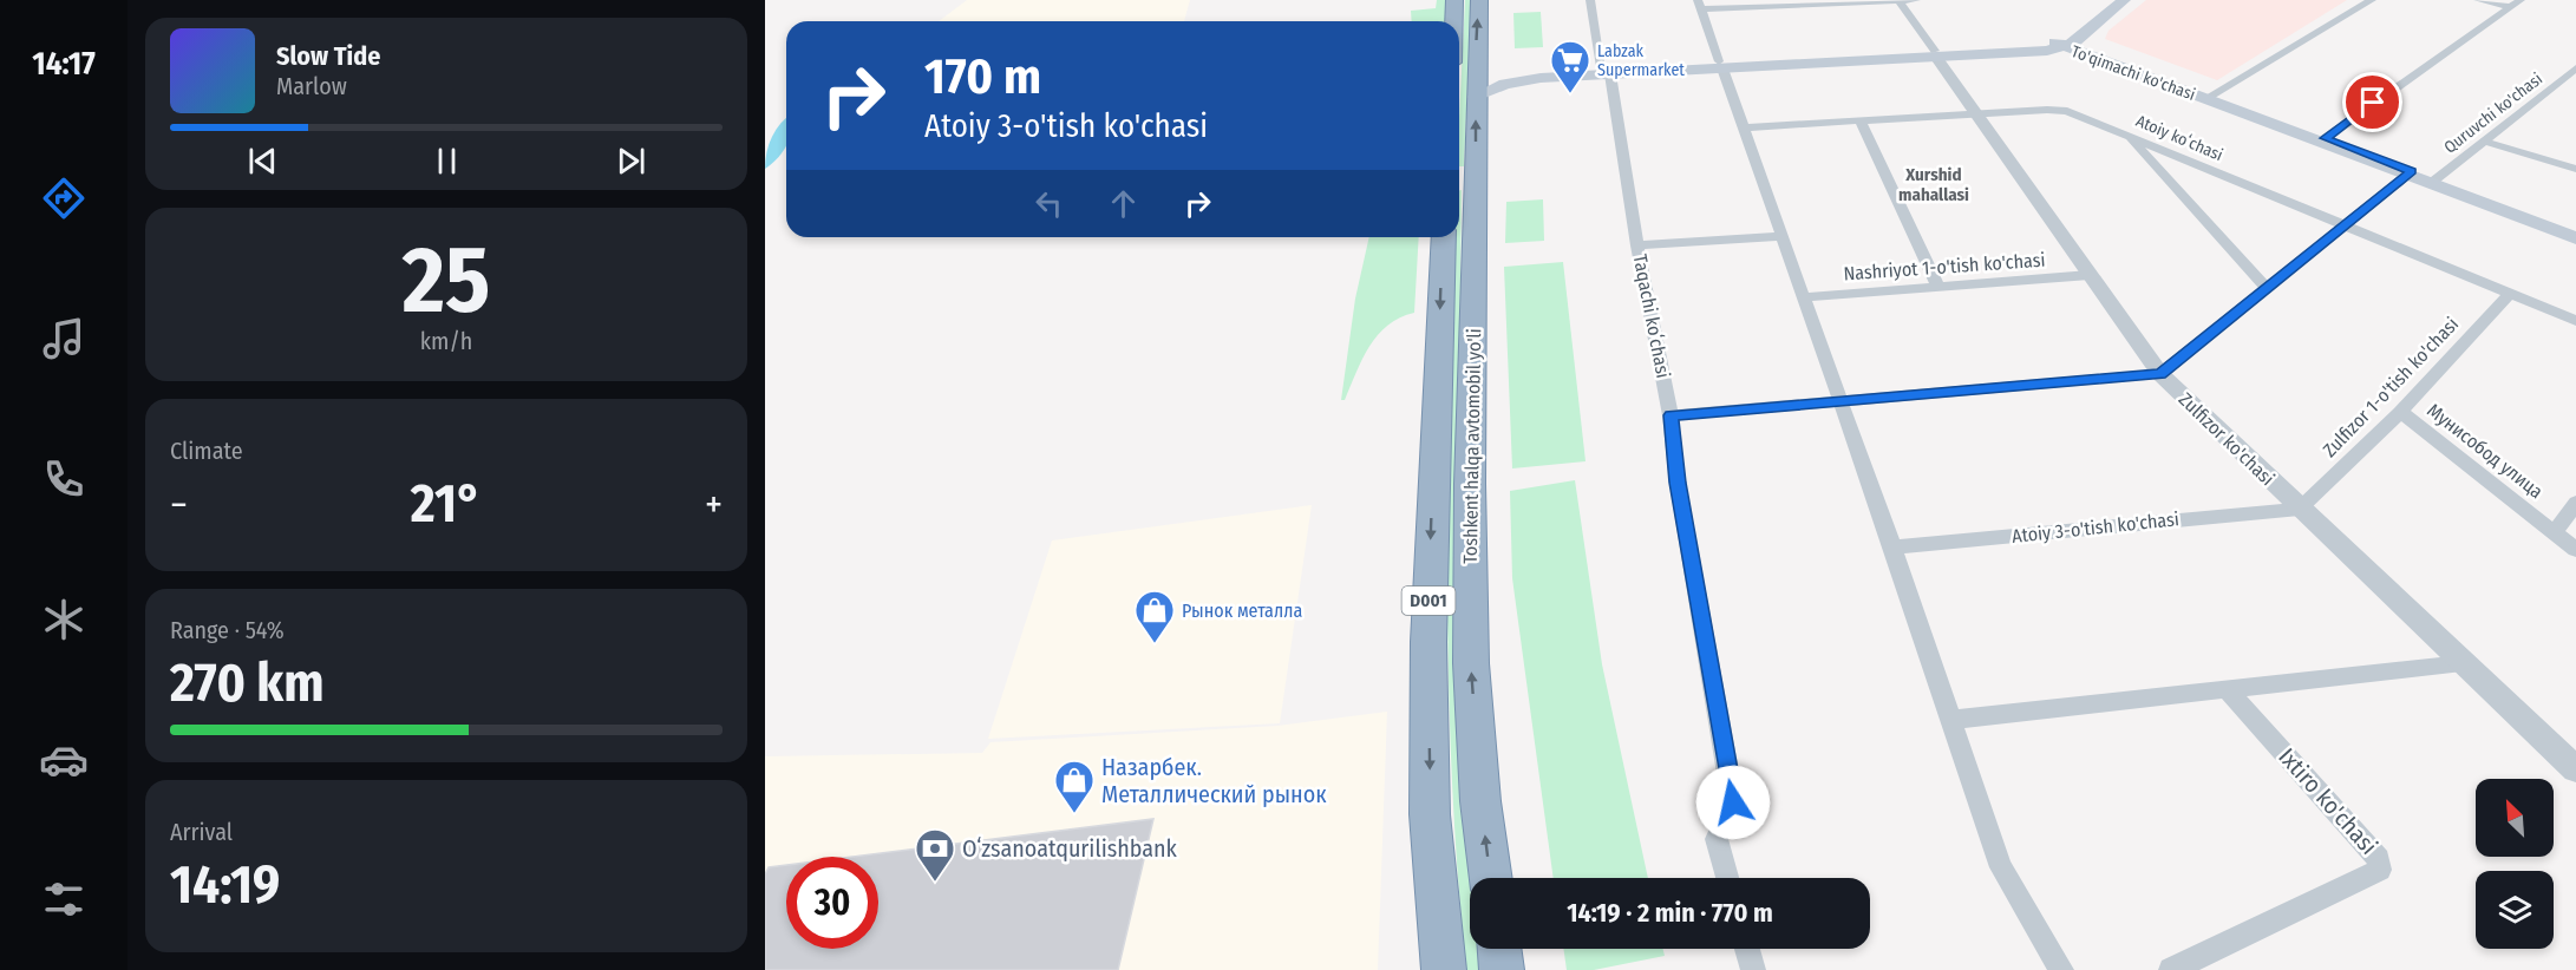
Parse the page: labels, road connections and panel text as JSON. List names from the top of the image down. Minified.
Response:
{"streets":{"highway":["Toshkent halqa avtomobil yo'li","D001"],"main road":["To'qimachi ko'chasi"],"street":["Quruvchi ko'chasi","Atoiy koʻchasi","Nashriyot 1-o'tish ko'chasi","Taqachi koʻchasi","Zulfizor 1-o'tish ko'chasi","Zulfizor ko'chasi","Мунисобод улица","Atoiy 3-o'tish ko'chasi","Ixtiro ko'chasi"]},"crossings":[["To'qimachi ko'chasi","Quruvchi ko'chasi"],["Atoiy koʻchasi","Zulfizor 1-o'tish ko'chasi"],["Atoiy koʻchasi","Zulfizor ko'chasi"],["Nashriyot 1-o'tish ko'chasi","Zulfizor ko'chasi"],["Zulfizor 1-o'tish ko'chasi","Zulfizor ko'chasi"],["Zulfizor 1-o'tish ko'chasi","Мунисобод улица"],["Zulfizor 1-o'tish ko'chasi","Atoiy 3-o'tish ko'chasi"],["Zulfizor ko'chasi","Atoiy 3-o'tish ko'chasi"]],"districts":["Xurshid mahallasi"],"places":{"supermarket":["Labzak Supermarket"],"shop":["Рынок металла","Назарбек. Металлический рынок"],"bank":["Oʻzsanoatqurilishbank"]},"north":"top left","page":{"tabs":"14:17","turn":["170 m","Atoiy 3-o'tish ko'chasi"],"song":["Slow Tide","Marlow"],"tile":[["25","km/h"],"Climate",["Range · 54%","270 km"],["Arrival","14:19"]],"heat":["−","21°","+"],"limit":"30","trip":"14:19 · 2 min · 770 m"}}
